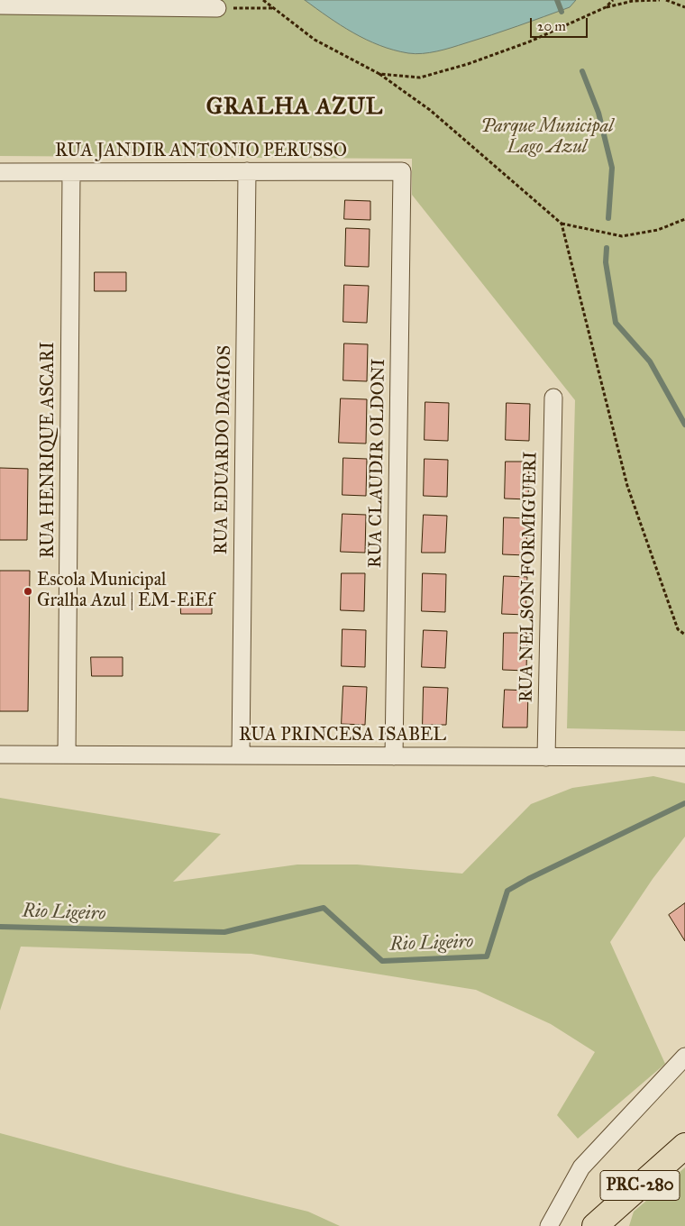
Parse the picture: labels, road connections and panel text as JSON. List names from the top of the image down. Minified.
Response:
{"streets":{"main road":["PRC-280"],"street":["RUA JANDIR ANTONIO PERUSSO","RUA HENRIQUE ASCARI","RUA EDUARDO DAGIOS","RUA CLAUDIR OLDONI","RUA NELSON FORMIGUERI","RUA PRINCESA ISABEL"]},"crossings":[["RUA JANDIR ANTONIO PERUSSO","RUA HENRIQUE ASCARI"],["RUA JANDIR ANTONIO PERUSSO","RUA EDUARDO DAGIOS"],["RUA JANDIR ANTONIO PERUSSO","RUA CLAUDIR OLDONI"],["RUA HENRIQUE ASCARI","RUA PRINCESA ISABEL"],["RUA EDUARDO DAGIOS","RUA PRINCESA ISABEL"],["RUA CLAUDIR OLDONI","RUA PRINCESA ISABEL"],["RUA NELSON FORMIGUERI","RUA PRINCESA ISABEL"]],"districts":["GRALHA AZUL"],"water":["Rio Ligeiro"],"parks":["Parque Municipal Lago Azul"],"places":["Escola Municipal Gralha Azul | EM-EiEf"],"scale_bar":"20 m"}
